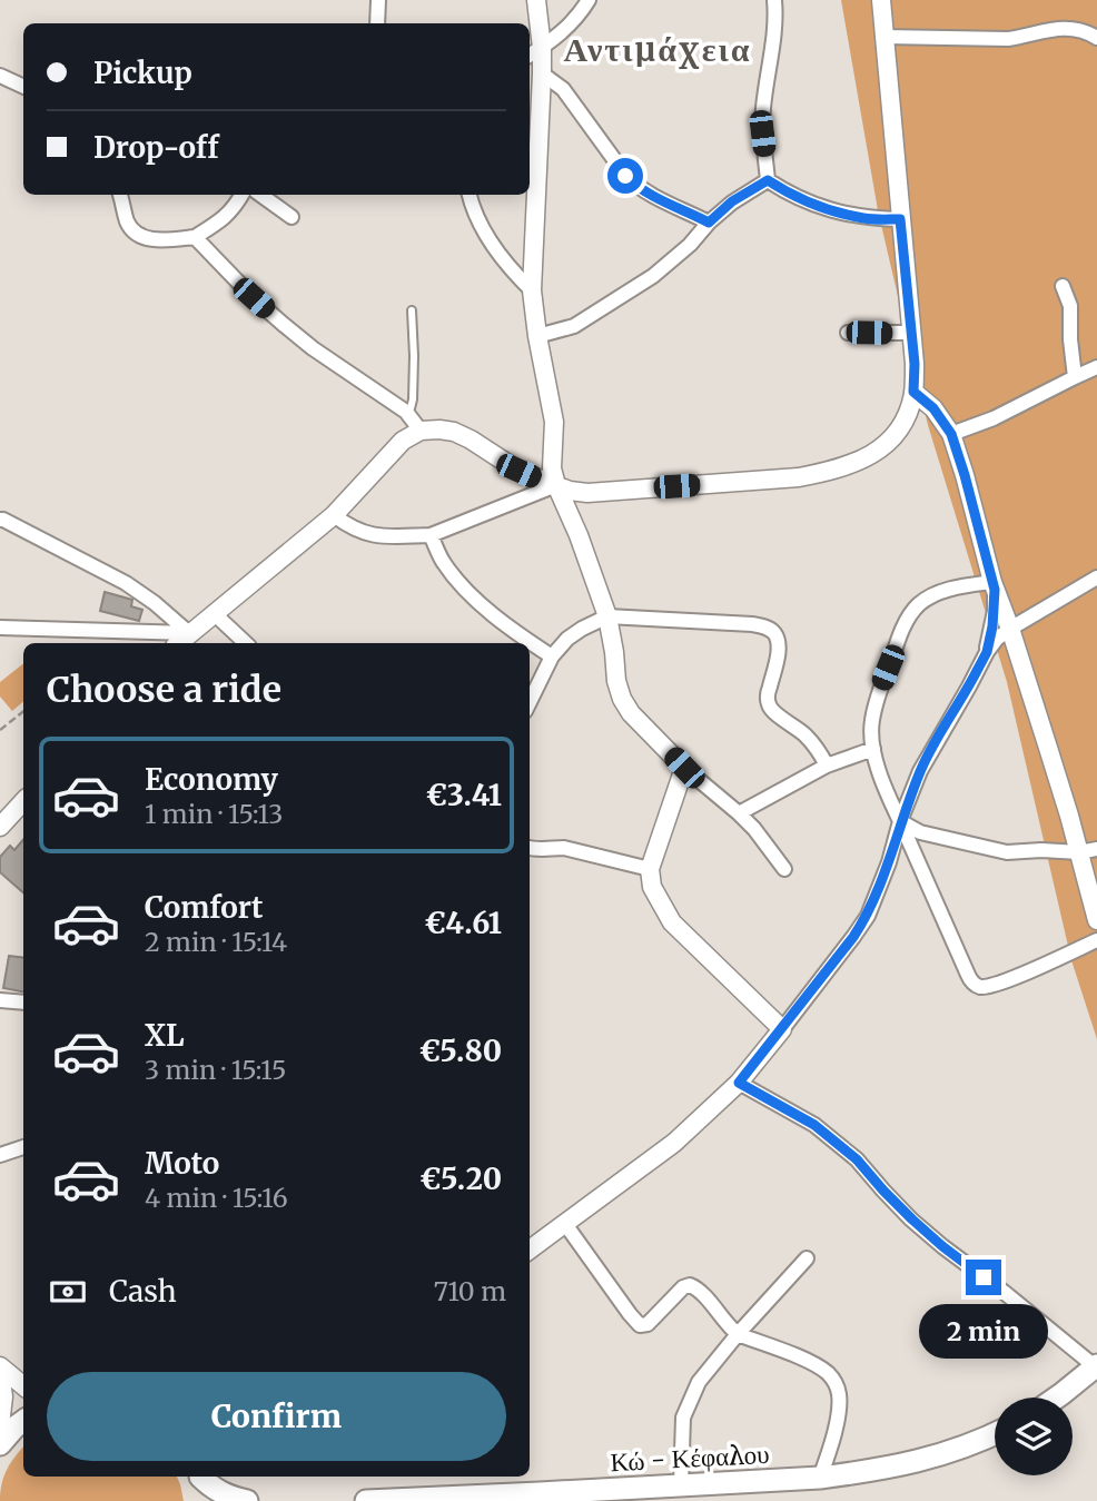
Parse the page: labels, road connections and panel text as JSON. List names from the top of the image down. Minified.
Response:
{"streets":{"main road":["Κώ - Κέφαλου"]},"districts":["Αντιμάχεια"],"page":{"banner":["Pickup","Drop-off"],"heading":"Choose a ride","list":[{"name":"Economy","note":"1 min · 15:13","value":"€3.41"},{"name":"Comfort","note":"2 min · 15:14","value":"€4.61"},{"name":"XL","note":"3 min · 15:15","value":"€5.80"},{"name":"Moto","note":"4 min · 15:16","value":"€5.20"}],"pay":["Cash","710 m"],"bubble":"2 min","buttons":"Confirm"}}
